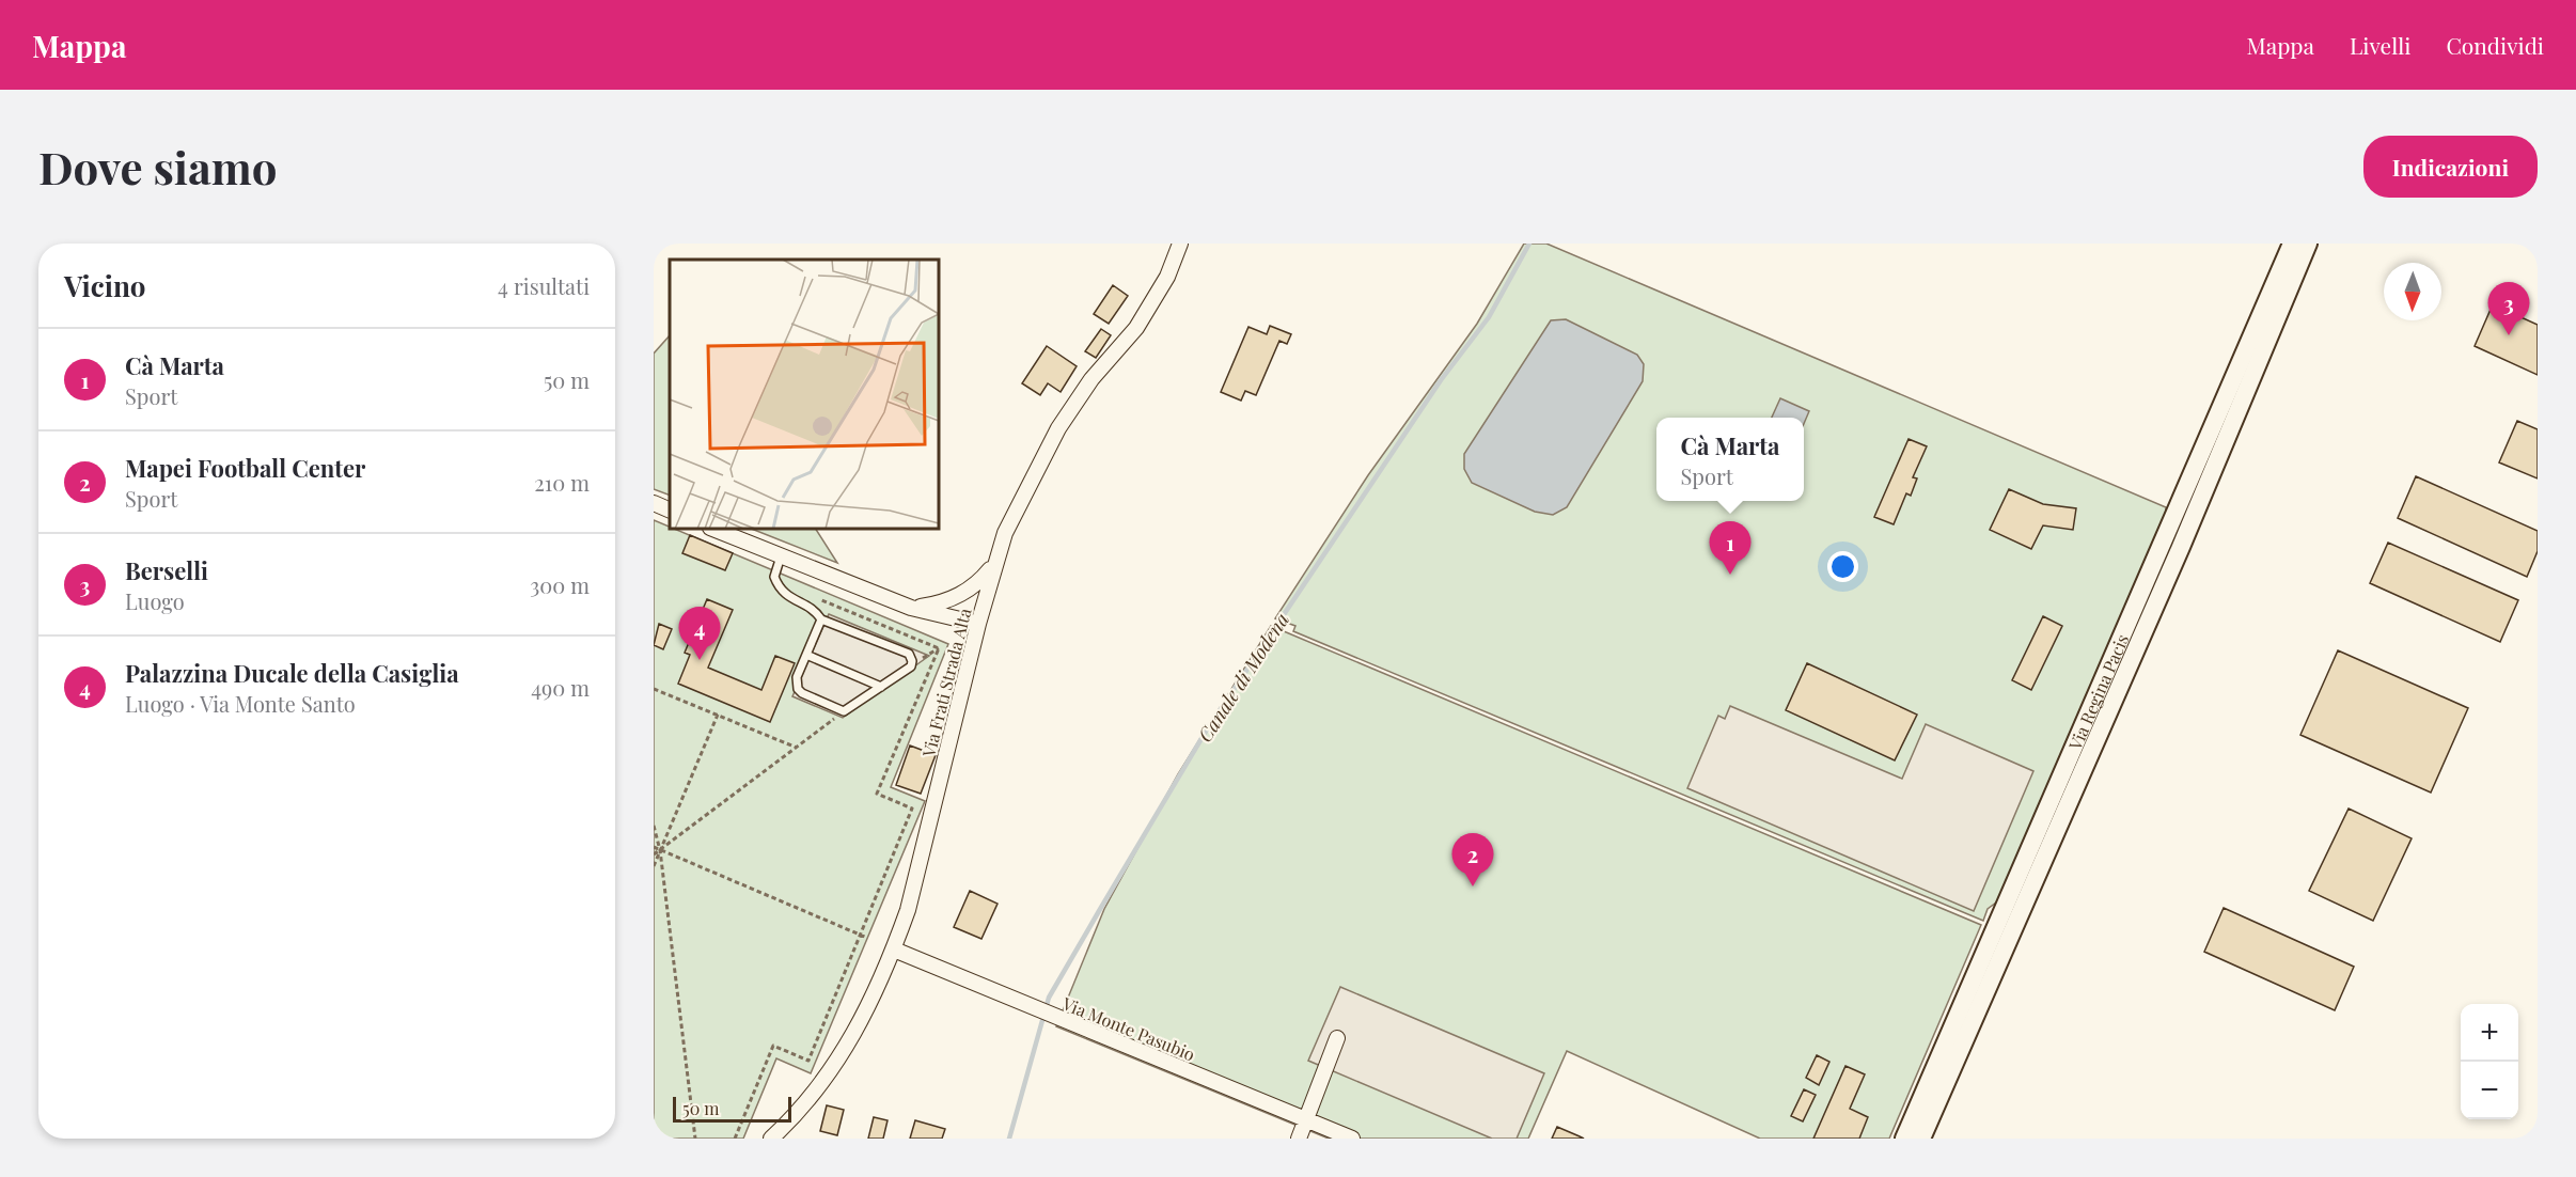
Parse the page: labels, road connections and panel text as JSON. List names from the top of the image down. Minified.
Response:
{"streets":{"street":["Via Frati Strada Alta","Via Regina Pacis","Via Monte Pasubio"]},"crossings":[["Via Frati Strada Alta","Via Monte Pasubio"]],"water":["Canale di Modena"],"scale_bar":"50 m","north":"bottom","page":{"header":"Mappa","nav":["Mappa","Livelli","Condividi"],"buttons":"Indicazioni","title":"Dove siamo","heading":["Vicino","4 risultati"],"pins":["3","1","4","2"],"list":[{"mark":"1","name":"Cà Marta","note":"Sport","value":"50 m"},{"mark":"2","name":"Mapei Football Center","note":"Sport","value":"210 m"},{"mark":"3","name":"Berselli","note":"Luogo","value":"300 m"},{"mark":"4","name":"Palazzina Ducale della Casiglia","note":"Luogo · Via Monte Santo","value":"490 m"}],"popup":["Cà Marta","Sport"],"map_buttons":["+","−"],"scale":"50 m"}}
